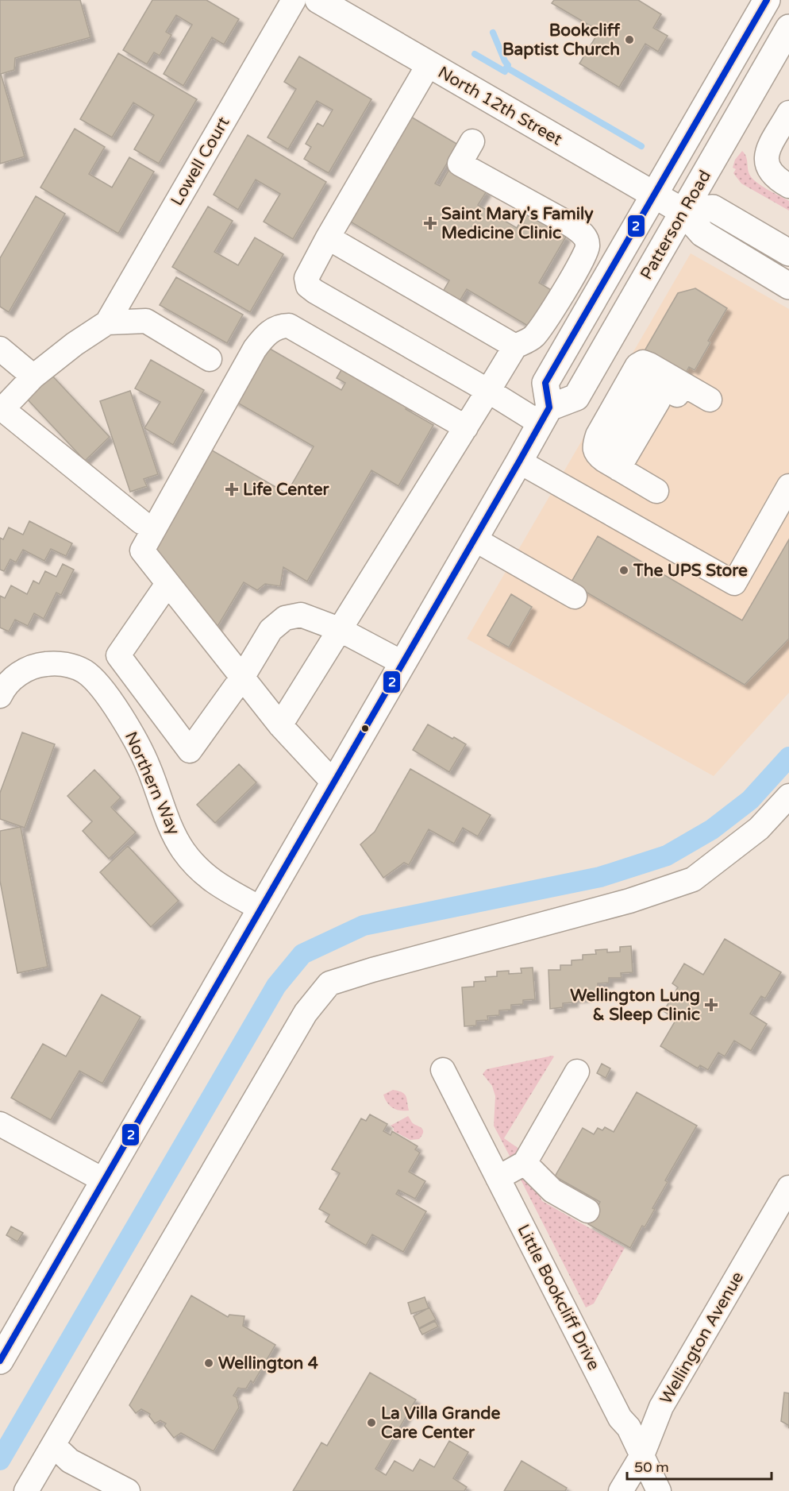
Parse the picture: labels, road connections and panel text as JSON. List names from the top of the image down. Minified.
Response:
{"streets":{"main road":["North 12th Street","Patterson Road"],"street":["Lowell Court","Northern Way","Little Bookcliff Drive","Wellington Avenue"]},"crossings":[["North 12th Street","Patterson Road"],["Little Bookcliff Drive","Wellington Avenue"]],"places":{"other":["Bookcliff Baptist Church","The UPS Store","Wellington 4","La Villa Grande Care Center"],"health":["Saint Mary's Family Medicine Clinic","Life Center","Wellington Lung & Sleep Clinic"]},"lines":["transit line 2"],"scale_bar":"50 m"}
